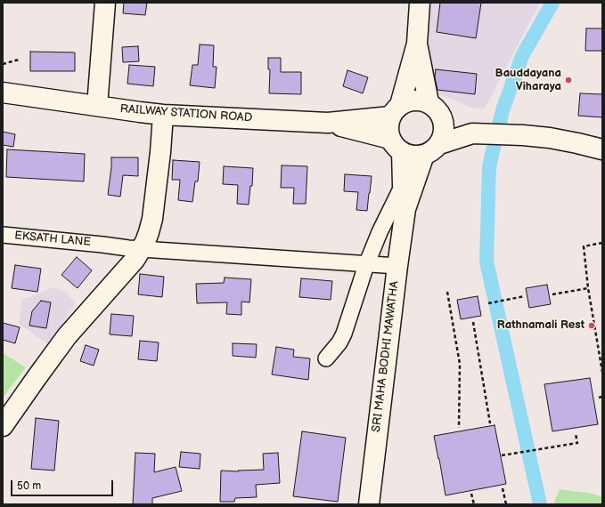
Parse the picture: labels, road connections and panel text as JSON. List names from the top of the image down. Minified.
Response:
{"streets":{"main road":["RAILWAY STATION ROAD","SRI MAHA BODHI MAWATHA"],"street":["EKSATH LANE"]},"crossings":[["RAILWAY STATION ROAD","SRI MAHA BODHI MAWATHA"],["EKSATH LANE","SRI MAHA BODHI MAWATHA"]],"places":["Bauddayana Viharaya","Rathnamali Rest"],"scale_bar":"50 m"}
